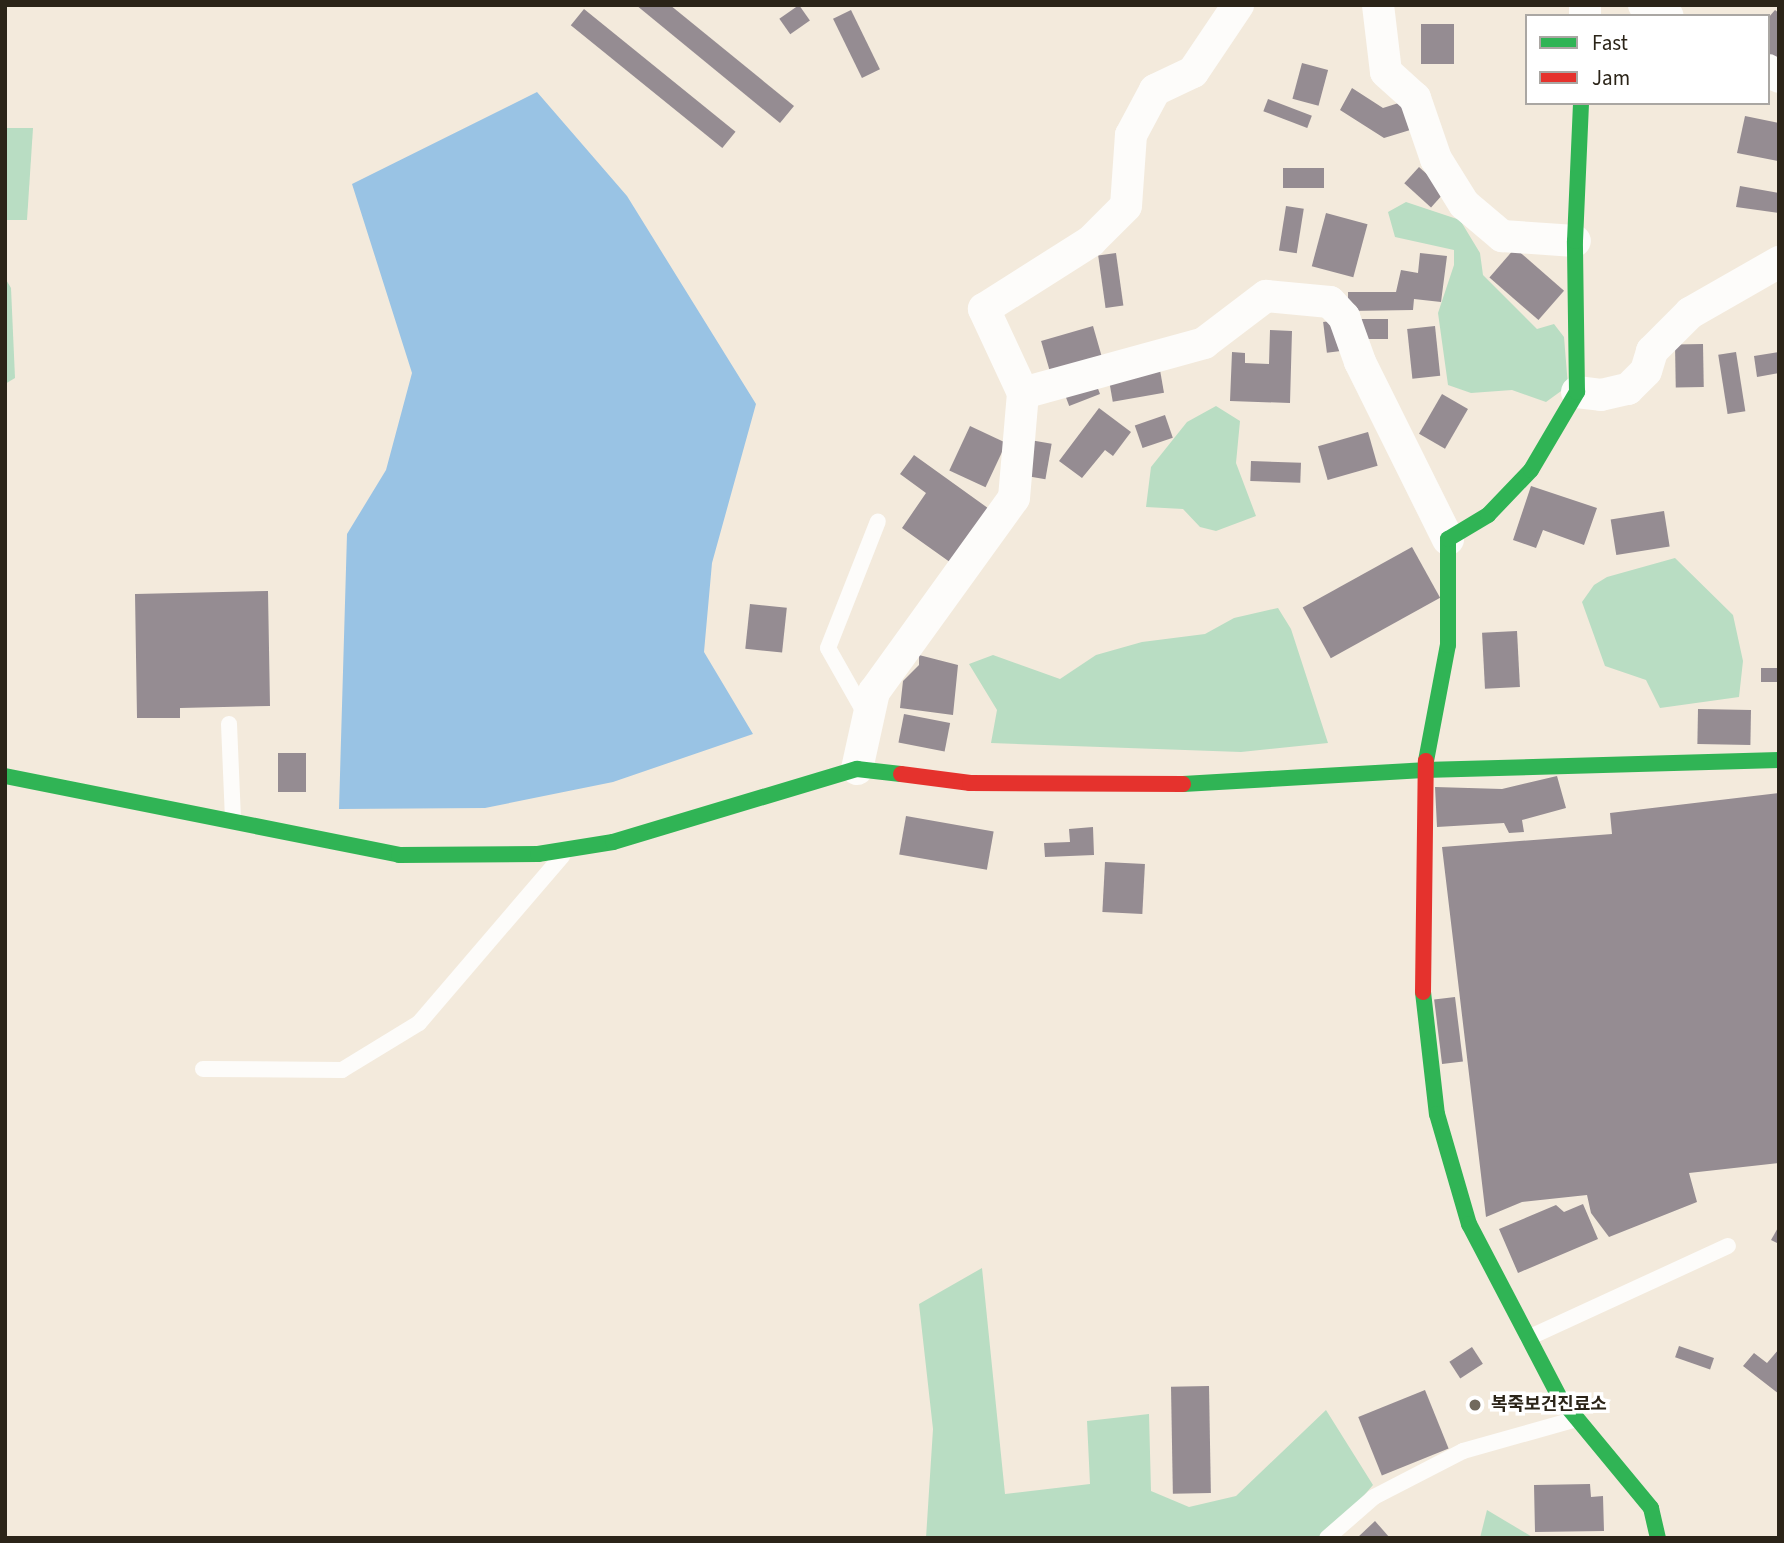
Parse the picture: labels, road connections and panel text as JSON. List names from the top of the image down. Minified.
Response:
{"places":["복죽보건진료소"],"legend":["Fast","Jam"]}
